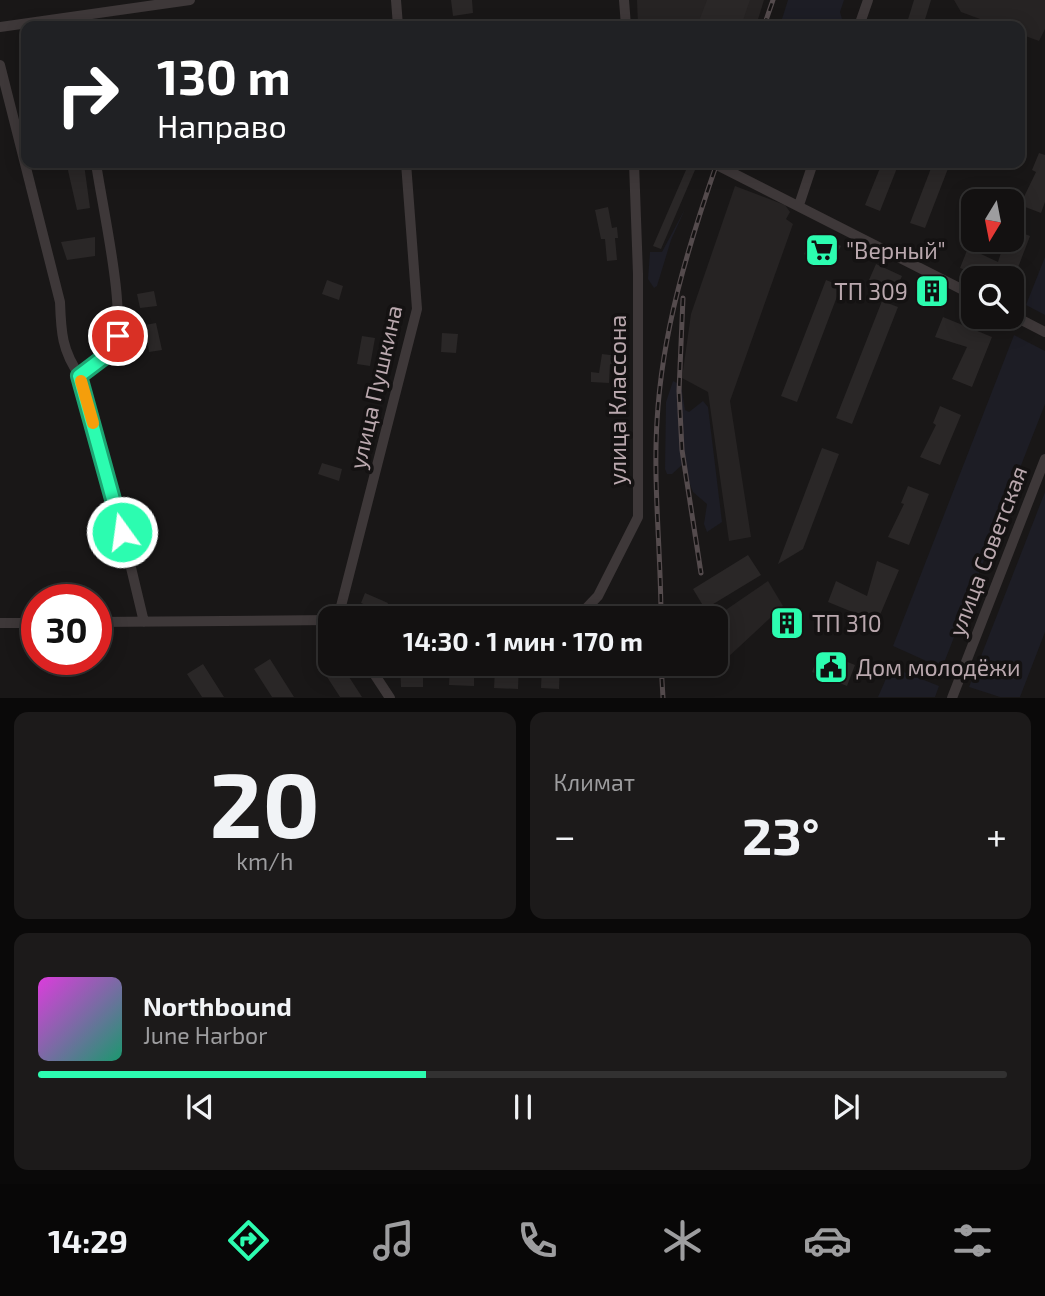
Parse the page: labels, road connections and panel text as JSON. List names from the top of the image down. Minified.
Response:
{"streets":{"street":["улица Пушкина","улица Классона","улица Советская"]},"places":{"supermarket":["\"Верный\""],"building":["ТП 309","ТП 310"],"public building":["Дом молодёжи"]},"north":"bottom","page":{"turn":["130 m","Направо"],"limit":"30","trip":"14:30 · 1 мин · 170 m","tile":[["20","km/h"],"Климат"],"heat":["−","23°","+"],"song":["Northbound","June Harbor"],"tabs":"14:29"}}
